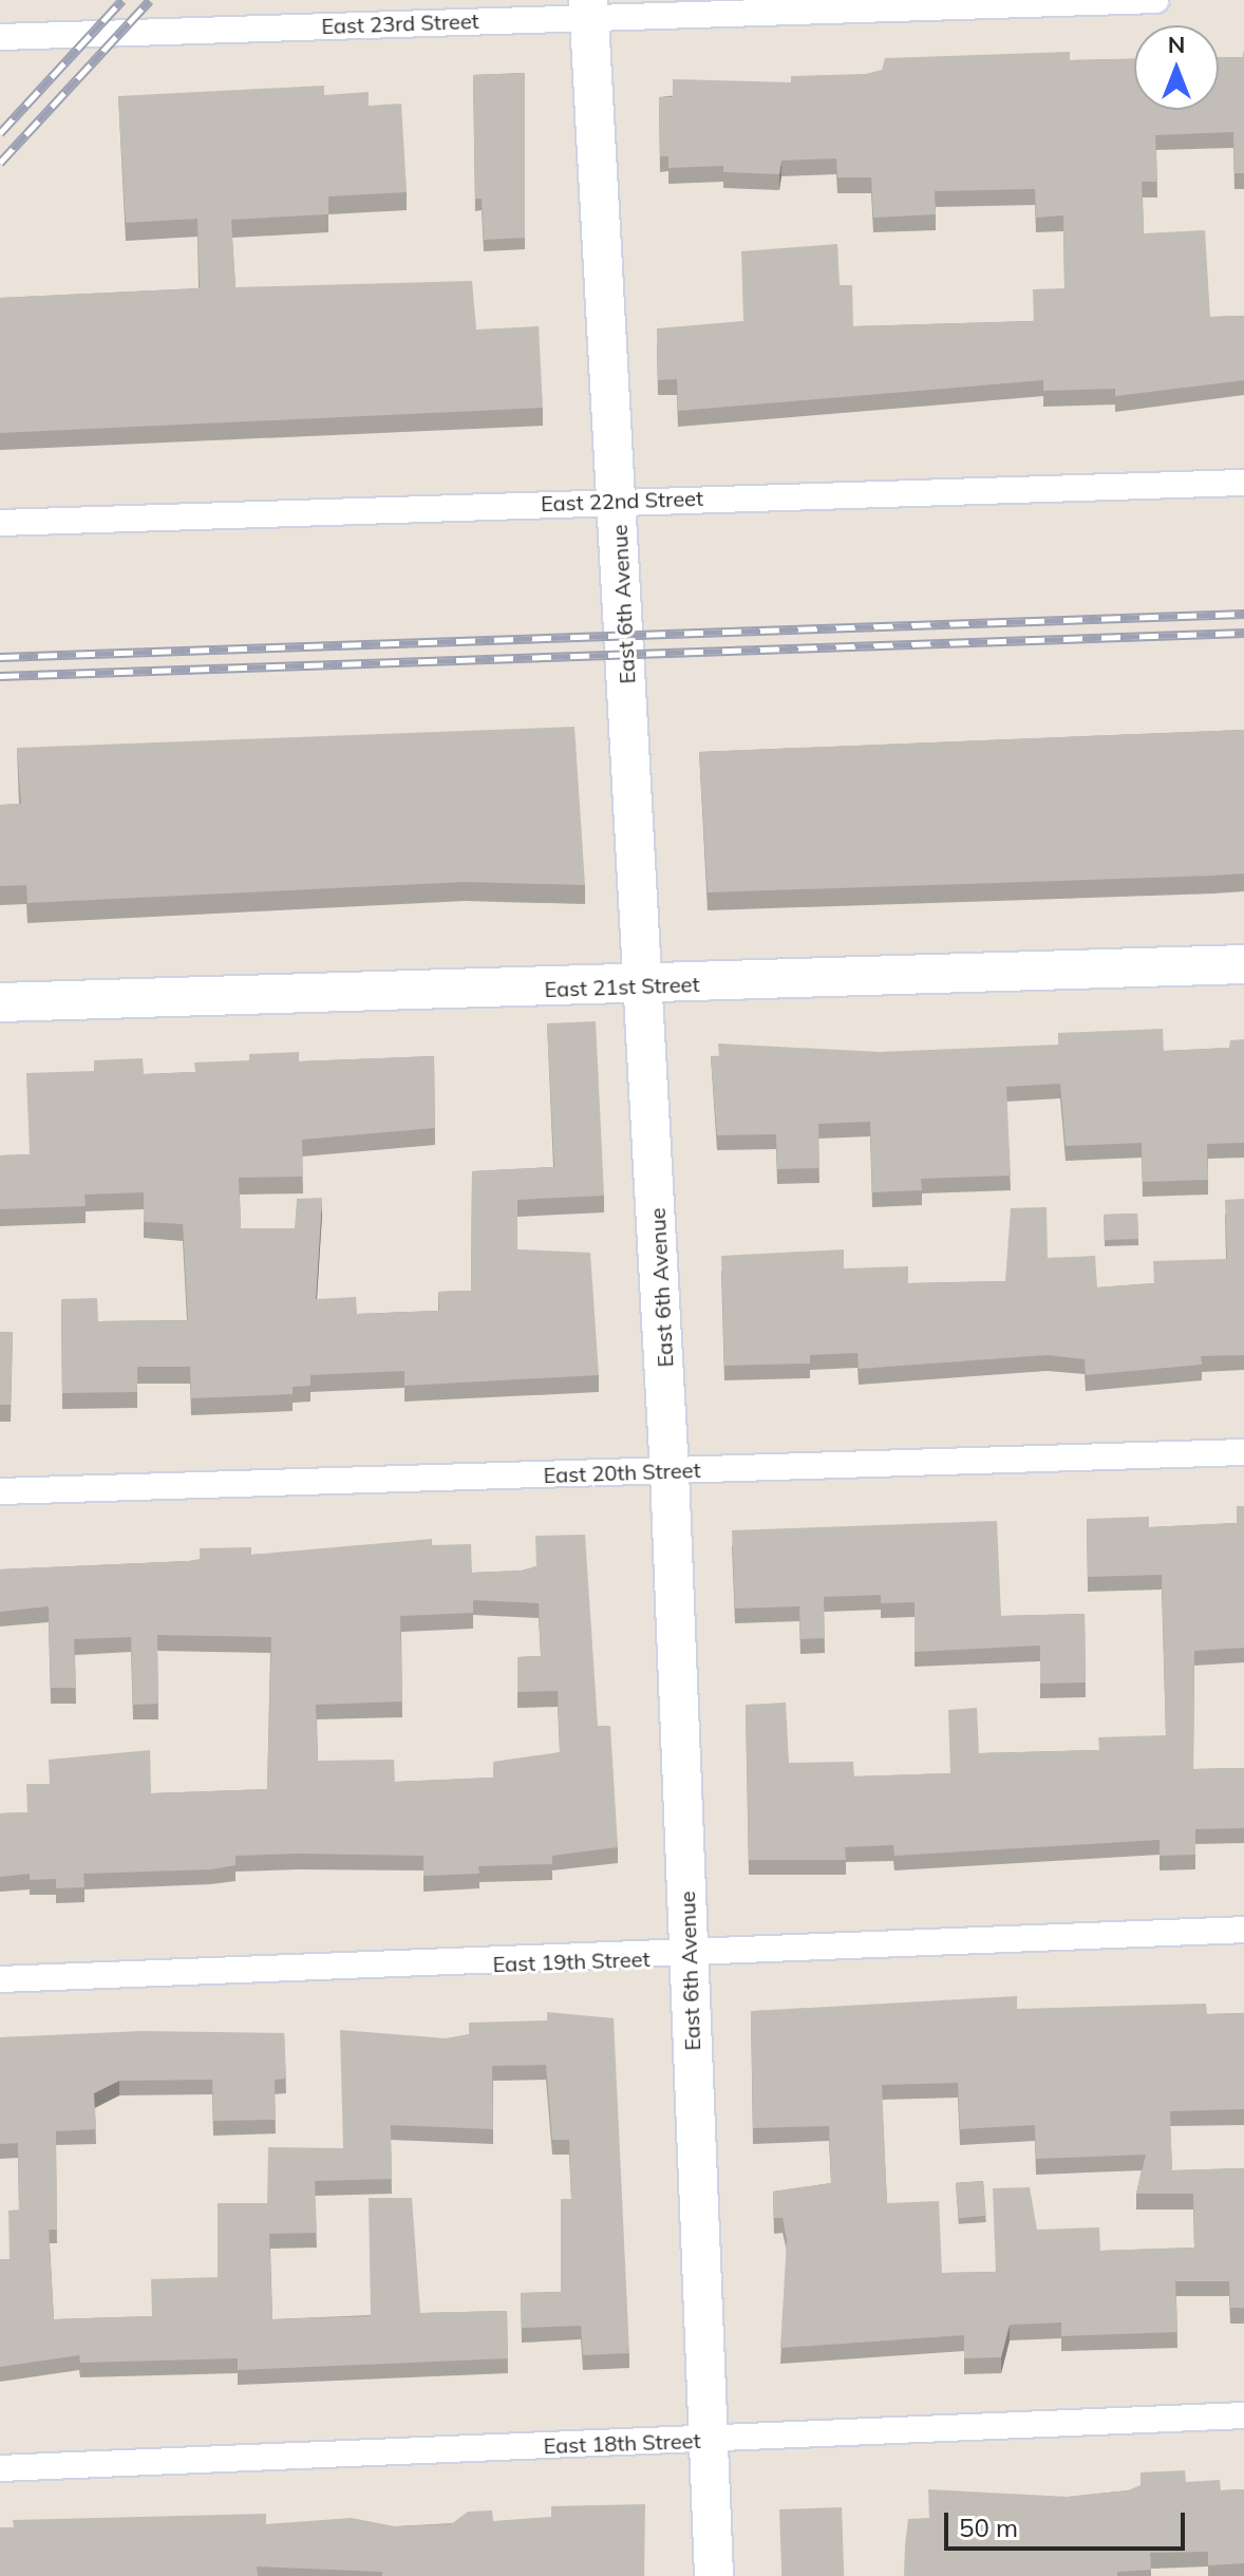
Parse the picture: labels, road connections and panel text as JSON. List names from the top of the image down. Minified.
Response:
{"streets":{"street":["East 23rd Street","East 22nd Street","East 6th Avenue","East 21st Street","East 20th Street","East 19th Street","East 18th Street"]},"crossings":[["East 23rd Street","East 6th Avenue"],["East 22nd Street","East 6th Avenue"],["East 6th Avenue","East 21st Street"],["East 6th Avenue","East 20th Street"],["East 6th Avenue","East 19th Street"],["East 6th Avenue","East 18th Street"]],"scale_bar":"50 m","north":"top"}
